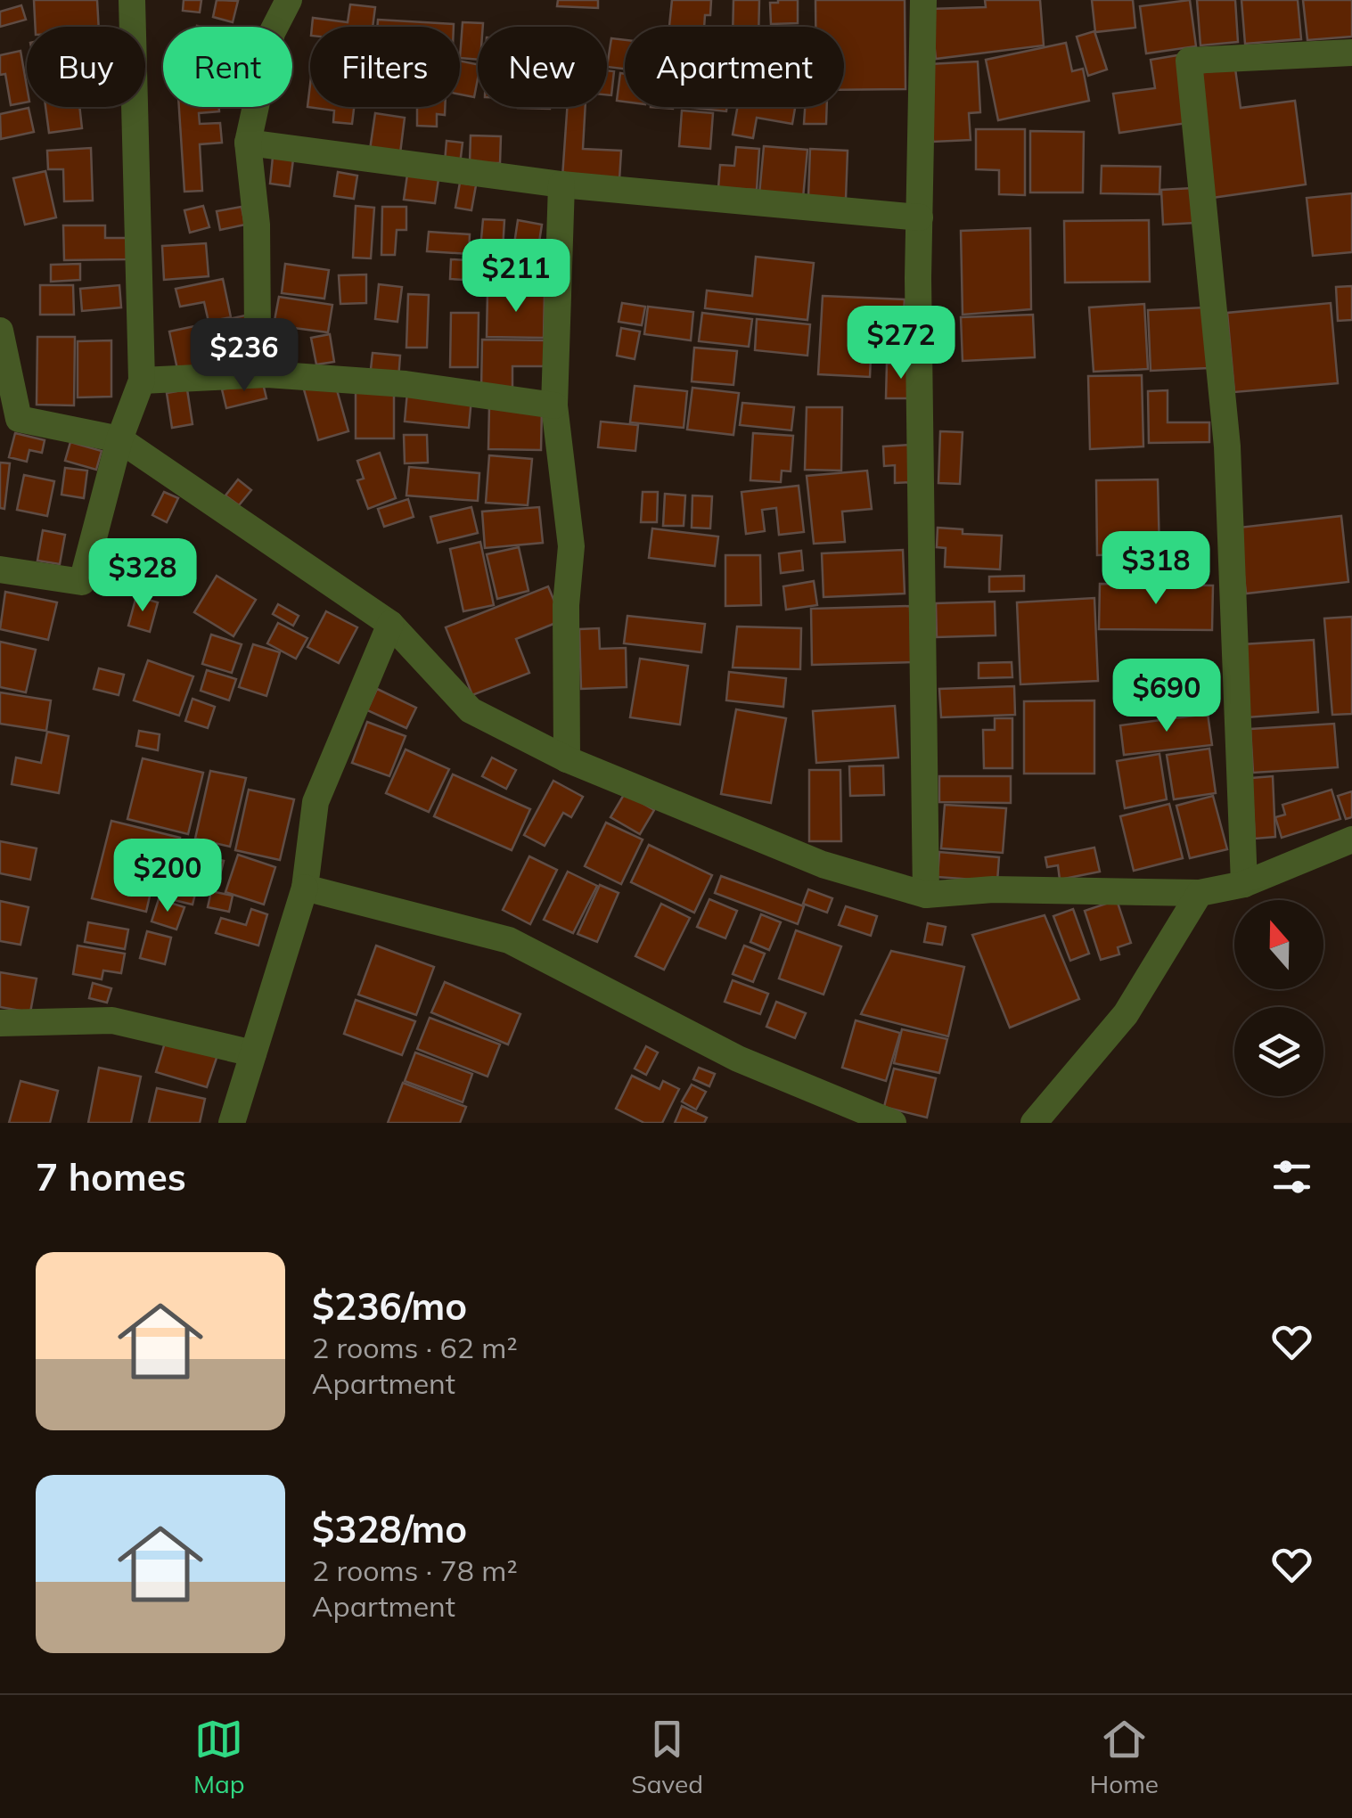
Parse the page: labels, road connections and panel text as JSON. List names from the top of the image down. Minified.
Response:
{"north":"top","page":{"chip":["Buy","Rent","Filters","New","Apartment"],"price":["$211","$272","$236","$318","$328","$690","$200"],"heading":"7 homes","list":[{"name":"$236/mo","note":"2 rooms · 62 m² · Apartment"},{"name":"$328/mo","note":"2 rooms · 78 m² · Apartment"}],"tabs":["Map","Saved","Home"]}}
